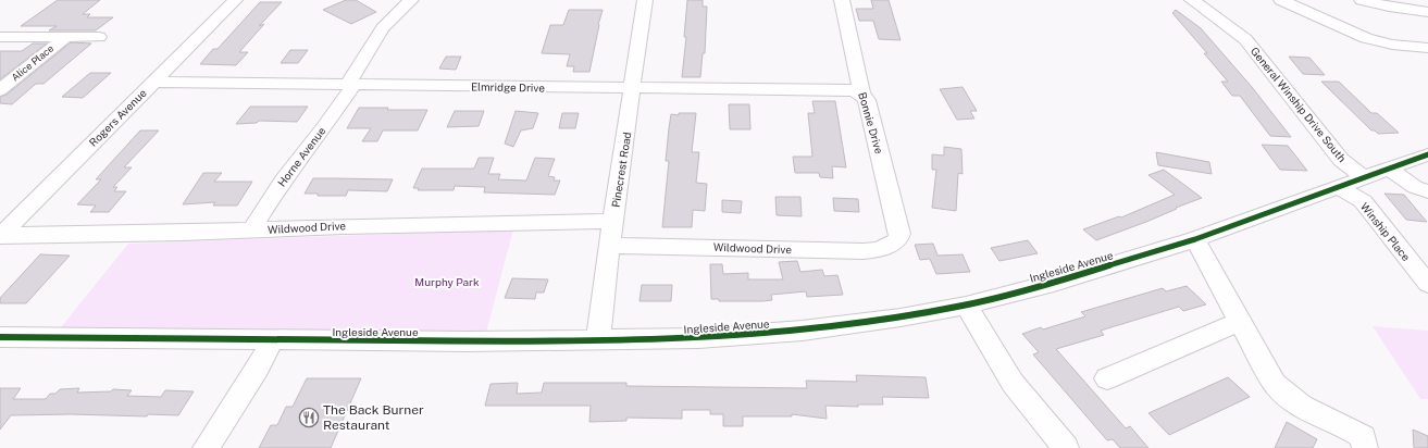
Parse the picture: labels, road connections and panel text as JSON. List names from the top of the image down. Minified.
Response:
{"streets":{"street":["Alice Place","Elmridge Drive","General Winship Drive South","Rogers Avenue","Bonnie Drive","Horne Avenue","Pinecrest Road","Wildwood Drive","Winship Place","Ingleside Avenue"]},"crossings":[["Elmridge Drive","Rogers Avenue"],["Elmridge Drive","Bonnie Drive"],["Elmridge Drive","Horne Avenue"],["Elmridge Drive","Pinecrest Road"],["General Winship Drive South","Ingleside Avenue"],["Rogers Avenue","Wildwood Drive"],["Bonnie Drive","Wildwood Drive"],["Horne Avenue","Wildwood Drive"],["Pinecrest Road","Wildwood Drive"],["Pinecrest Road","Ingleside Avenue"],["Winship Place","Ingleside Avenue"]],"parks":["Murphy Park"],"places":{"restaurant":["The Back Burner Restaurant"]}}
